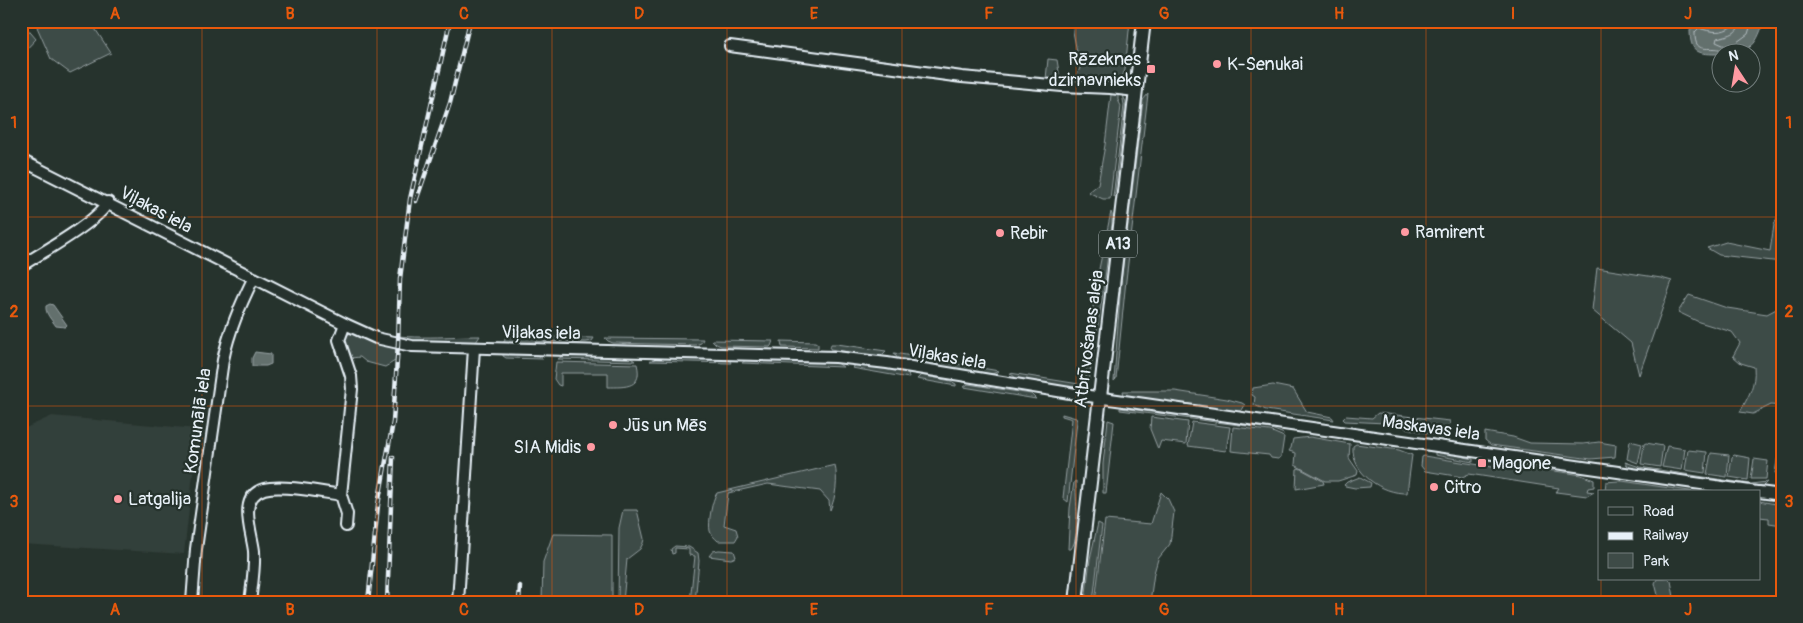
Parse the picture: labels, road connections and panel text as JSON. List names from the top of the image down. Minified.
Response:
{"streets":{"main road":["A13","Atbrīvošanas aleja"],"street":["Viļakas iela","Komunālā iela","Maskavas iela"]},"crossings":[["Viļakas iela","Atbrīvošanas aleja"],["Viļakas iela","Komunālā iela"],["Viļakas iela","Maskavas iela"],["Atbrīvošanas aleja","Maskavas iela"]],"places":{"other":["K-Senukai","Ramirent","Rebir","Jūs un Mēs","SIA Midis","Citro","Latgalija"],"transit":["Rēzeknes dzirnavnieks","Magone"]},"legend":["Road","Railway","Park"],"north":"top","grid":{"columns":["A","B","C","D","E","F","G","H","I","J"],"rows":["1","2","3"]}}
